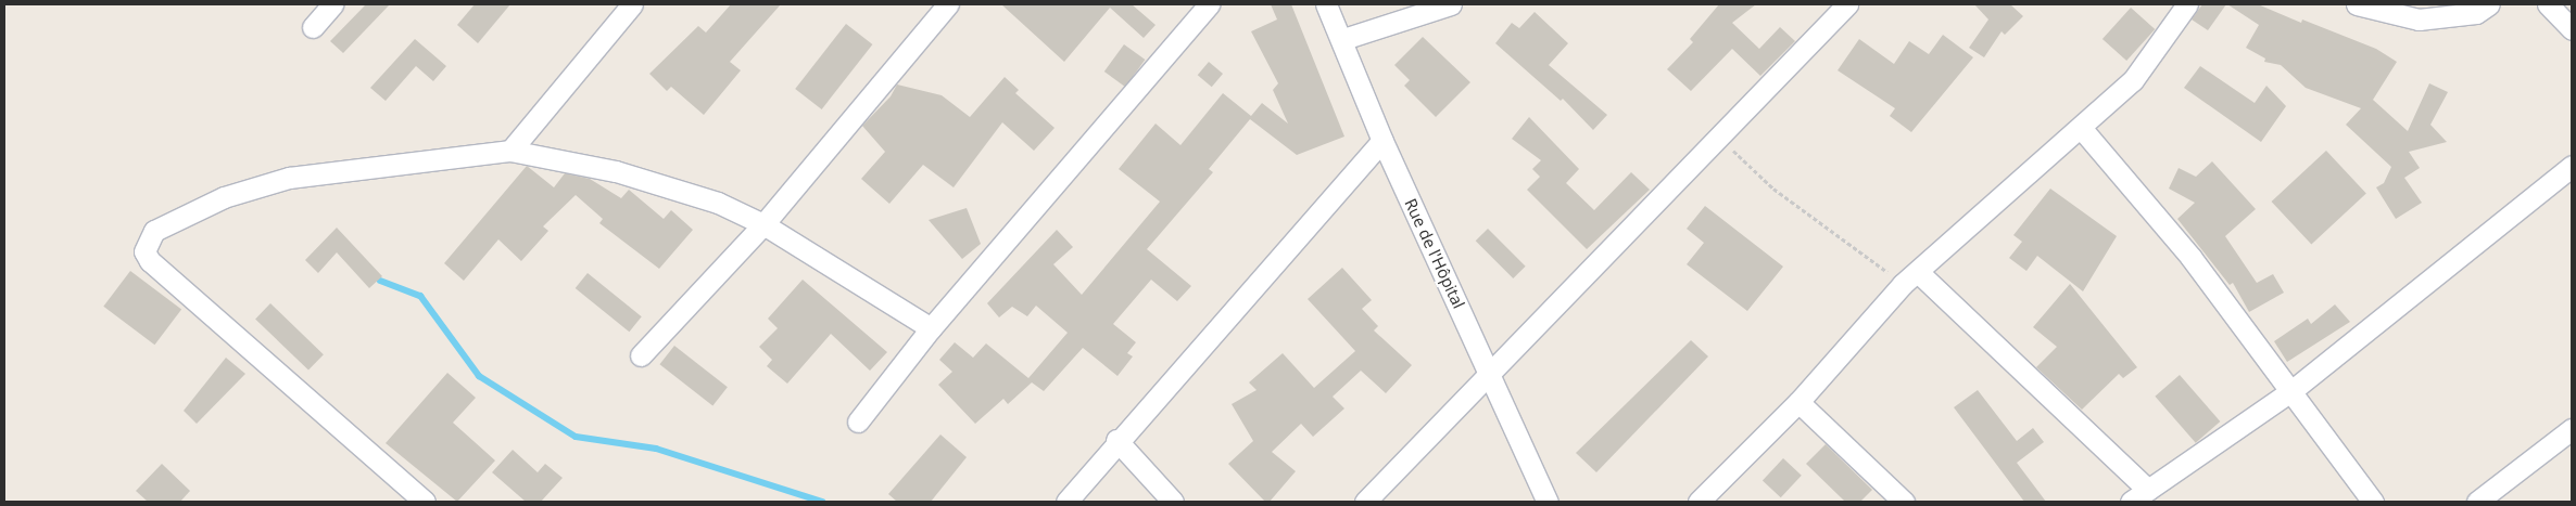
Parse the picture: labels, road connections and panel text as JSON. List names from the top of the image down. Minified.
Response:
{"streets":{"street":["Rue de l'Hôpital"]}}
